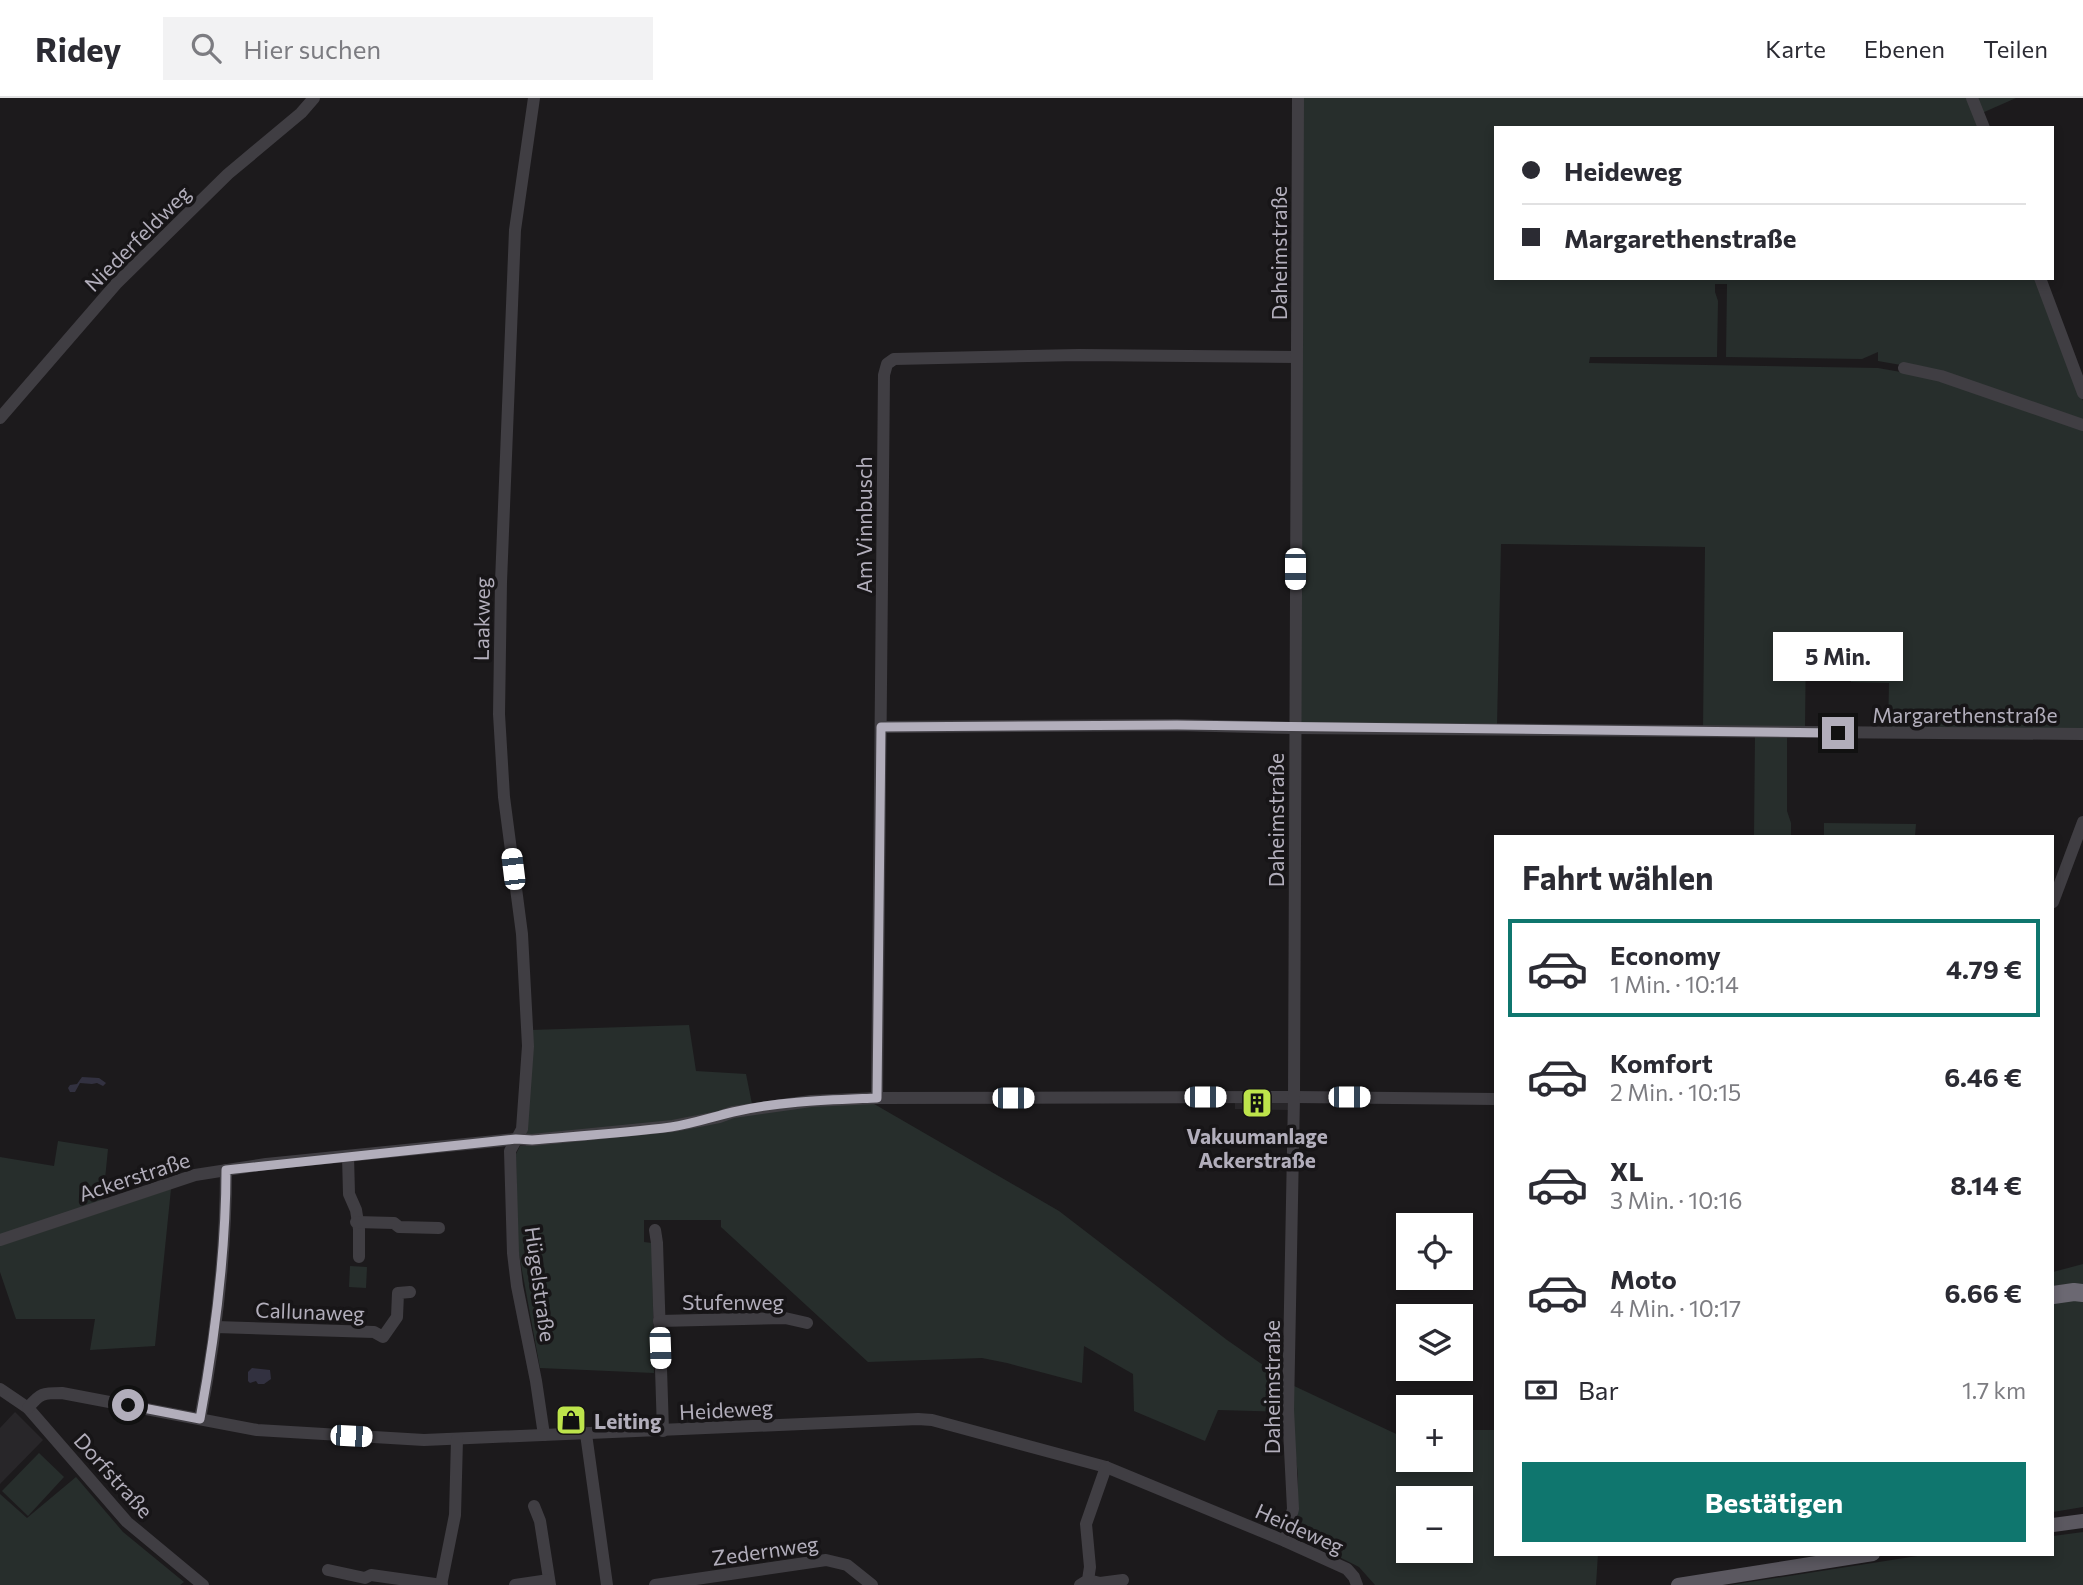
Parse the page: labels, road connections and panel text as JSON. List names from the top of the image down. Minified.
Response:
{"streets":{"street":["Niederfeldweg","Daheimstraße","Am Vinnbusch","Laakweg","Margarethenstraße","Ackerstraße","Hügelstraße","Stufenweg","Callunaweg","Heideweg","Dorfstraße","Zedernweg"]},"crossings":[["Daheimstraße","Am Vinnbusch"],["Daheimstraße","Margarethenstraße"],["Daheimstraße","Ackerstraße"],["Daheimstraße","Heideweg"],["Am Vinnbusch","Margarethenstraße"],["Am Vinnbusch","Ackerstraße"],["Laakweg","Ackerstraße"],["Laakweg","Hügelstraße"],["Ackerstraße","Hügelstraße"],["Hügelstraße","Heideweg"],["Stufenweg","Heideweg"],["Heideweg","Dorfstraße"]],"places":{"building":["Vakuumanlage Ackerstraße"],"shop":["Leiting"]},"page":{"header":"Ridey","search":"Hier suchen","nav":["Karte","Ebenen","Teilen"],"banner":["Heideweg","Margarethenstraße"],"bubble":"5 Min.","heading":"Fahrt wählen","list":[{"name":"Economy","note":"1 Min. · 10:14","value":"4.79 €"},{"name":"Komfort","note":"2 Min. · 10:15","value":"6.46 €"},{"name":"XL","note":"3 Min. · 10:16","value":"8.14 €"},{"name":"Moto","note":"4 Min. · 10:17","value":"6.66 €"}],"map_buttons":["+","−"],"pay":["Bar","1.7 km"],"buttons":"Bestätigen"}}
